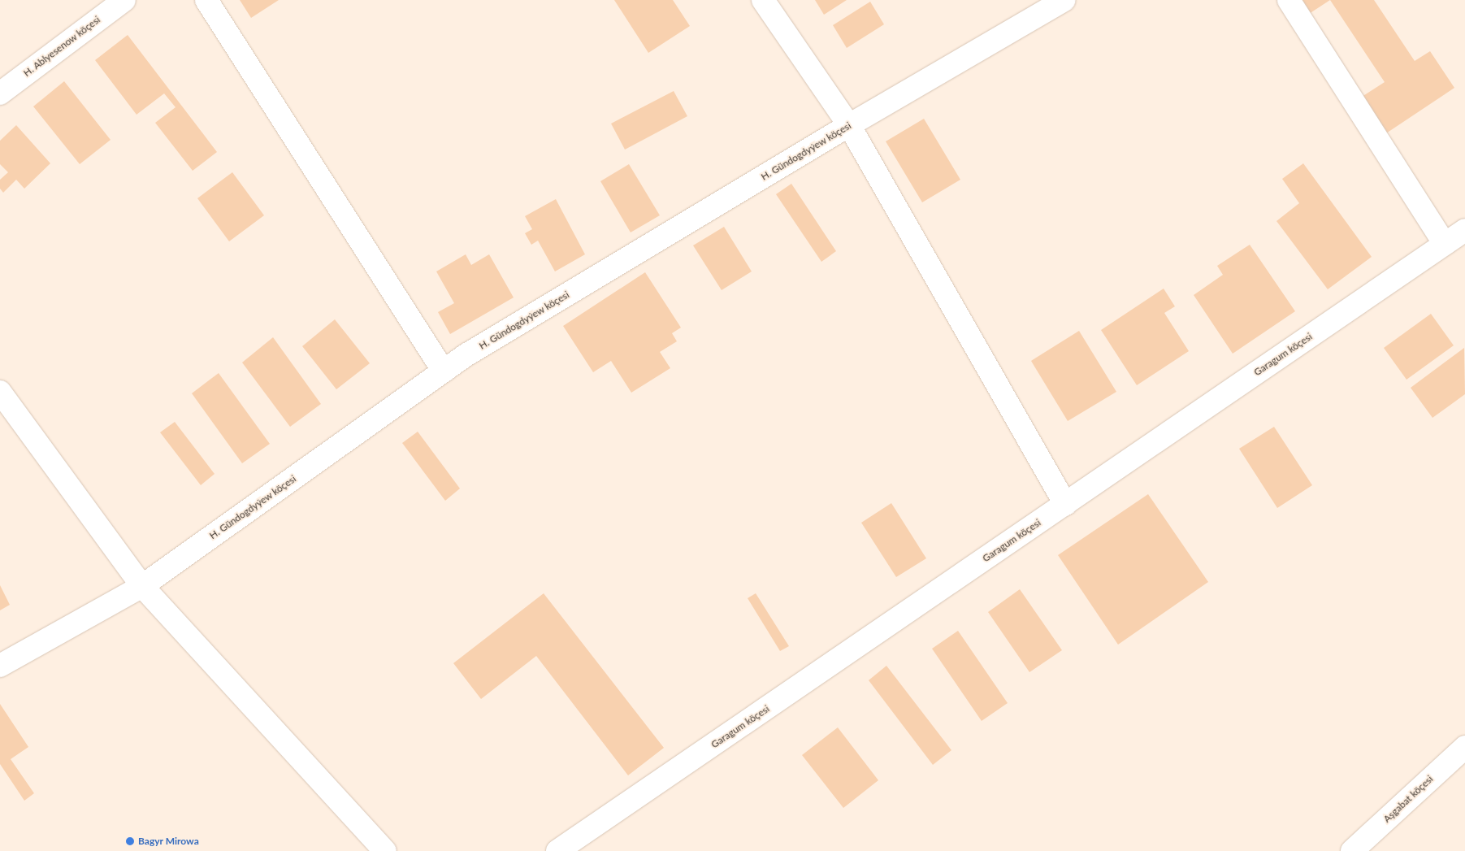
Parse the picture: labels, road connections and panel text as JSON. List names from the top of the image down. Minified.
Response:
{"streets":{"street":["H. Ablyesenow köçesi","H. Gündogdyýew köçesi","Garagum köçesi","Aşgabat köçesi"]},"places":["Bagyr Mirowa"]}
